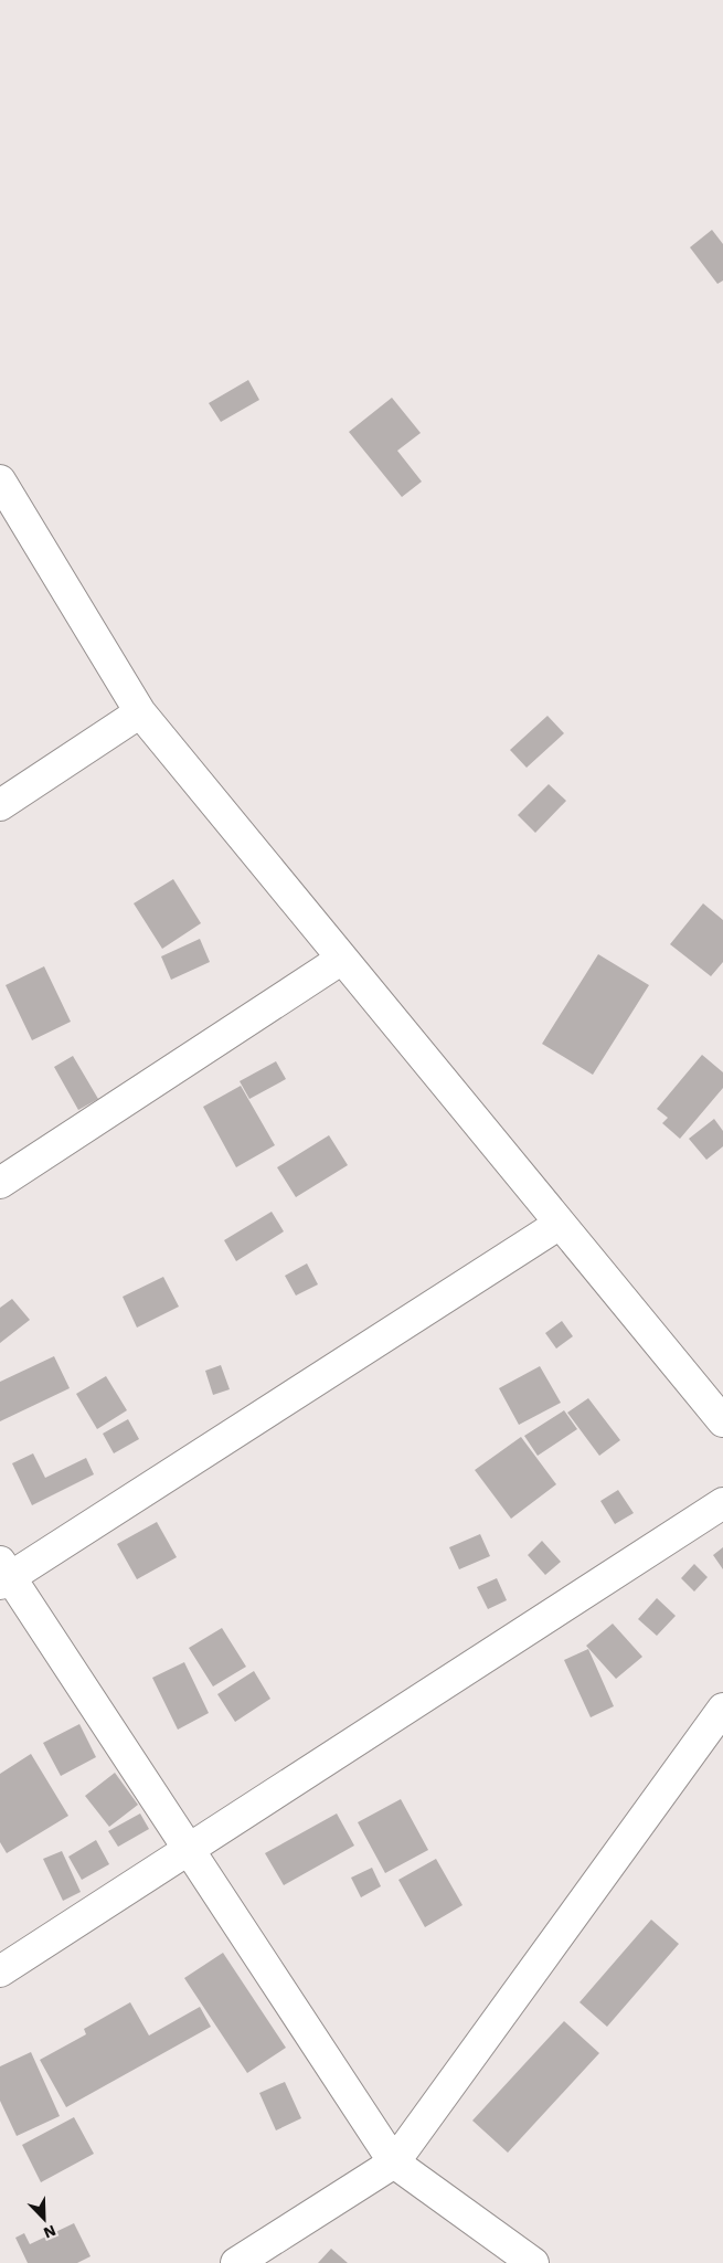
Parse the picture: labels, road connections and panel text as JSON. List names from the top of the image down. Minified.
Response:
{"north":"bottom right"}
